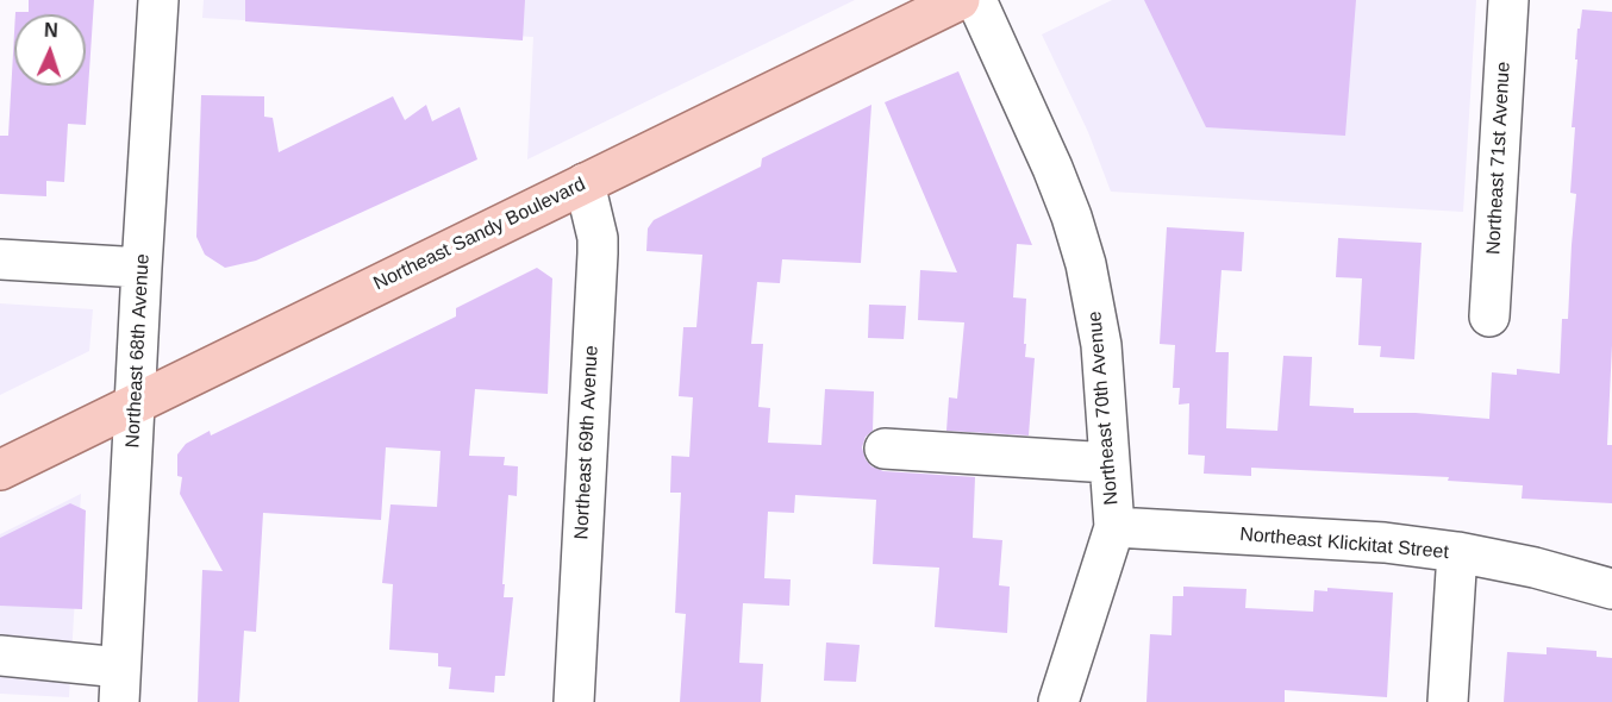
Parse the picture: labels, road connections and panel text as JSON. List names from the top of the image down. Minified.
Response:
{"streets":{"main road":["Northeast Sandy Boulevard"],"street":["Northeast 71st Avenue","Northeast 68th Avenue","Northeast 70th Avenue","Northeast 69th Avenue","Northeast Klickitat Street"]},"crossings":[["Northeast Sandy Boulevard","Northeast 68th Avenue"],["Northeast Sandy Boulevard","Northeast 69th Avenue"],["Northeast 70th Avenue","Northeast Klickitat Street"]],"north":"top"}
